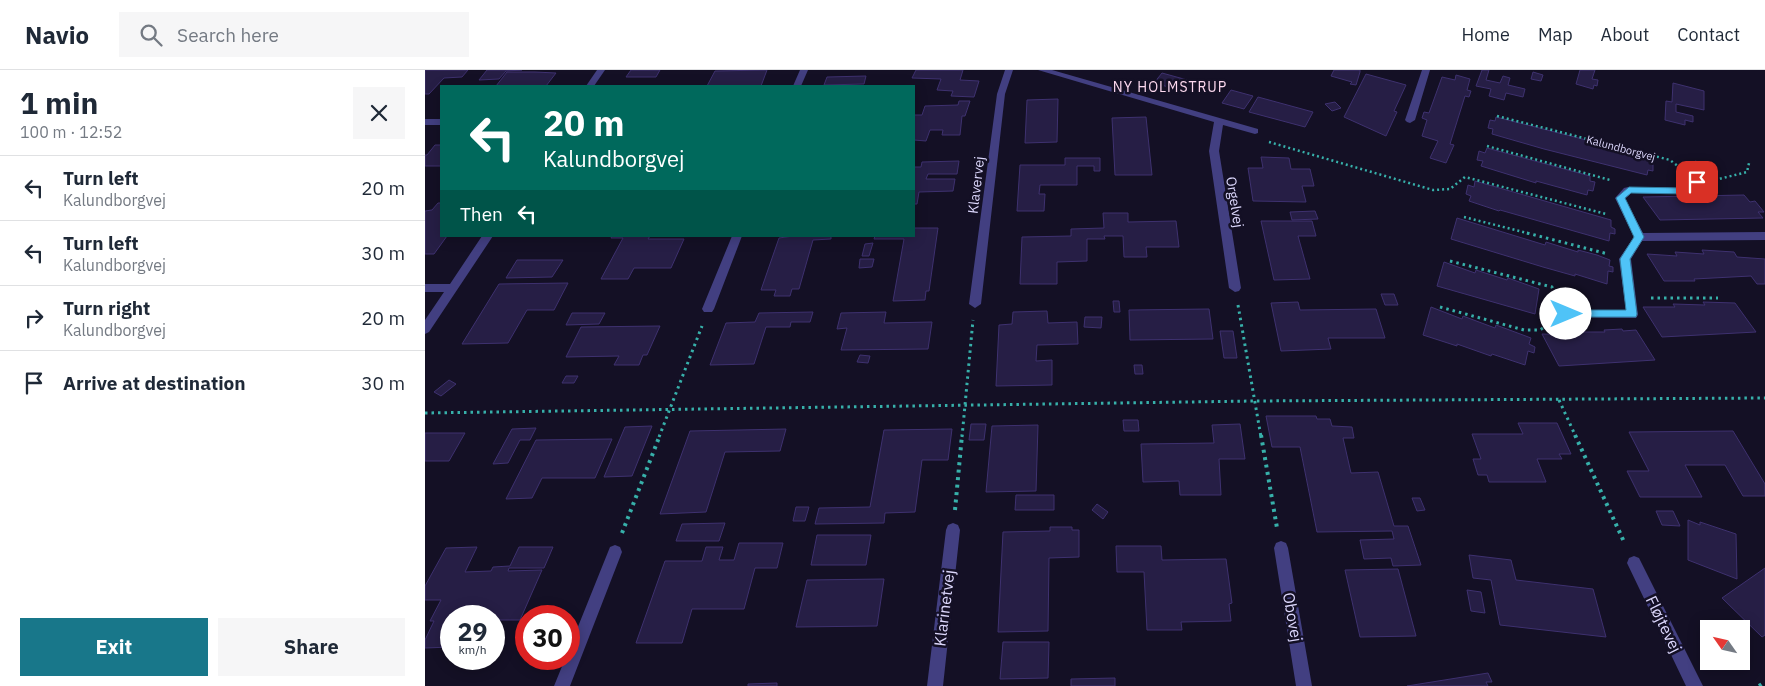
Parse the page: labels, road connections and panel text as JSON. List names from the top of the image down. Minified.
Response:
{"streets":{"street":["Klavervej","Orgelvej","Klarinetvej","Obovej","Fløjtevej"],"path":["Kalundborgvej"]},"districts":["NY HOLMSTRUP"],"north":"top left","page":{"header":"Navio","search":"Search here","nav":["Home","Map","About","Contact"],"heading":["1 min","100 m · 12:52"],"turn":["20 m","Kalundborgvej"],"list":[{"name":"Turn left","note":"Kalundborgvej","value":"20 m"},{"name":"Turn left","note":"Kalundborgvej","value":"30 m"},{"name":"Turn right","note":"Kalundborgvej","value":"20 m"},{"name":"Arrive at destination","value":"30 m"}],"then":"Then","speed":"29 km/h","limit":"30","buttons":["Exit","Share"]}}
